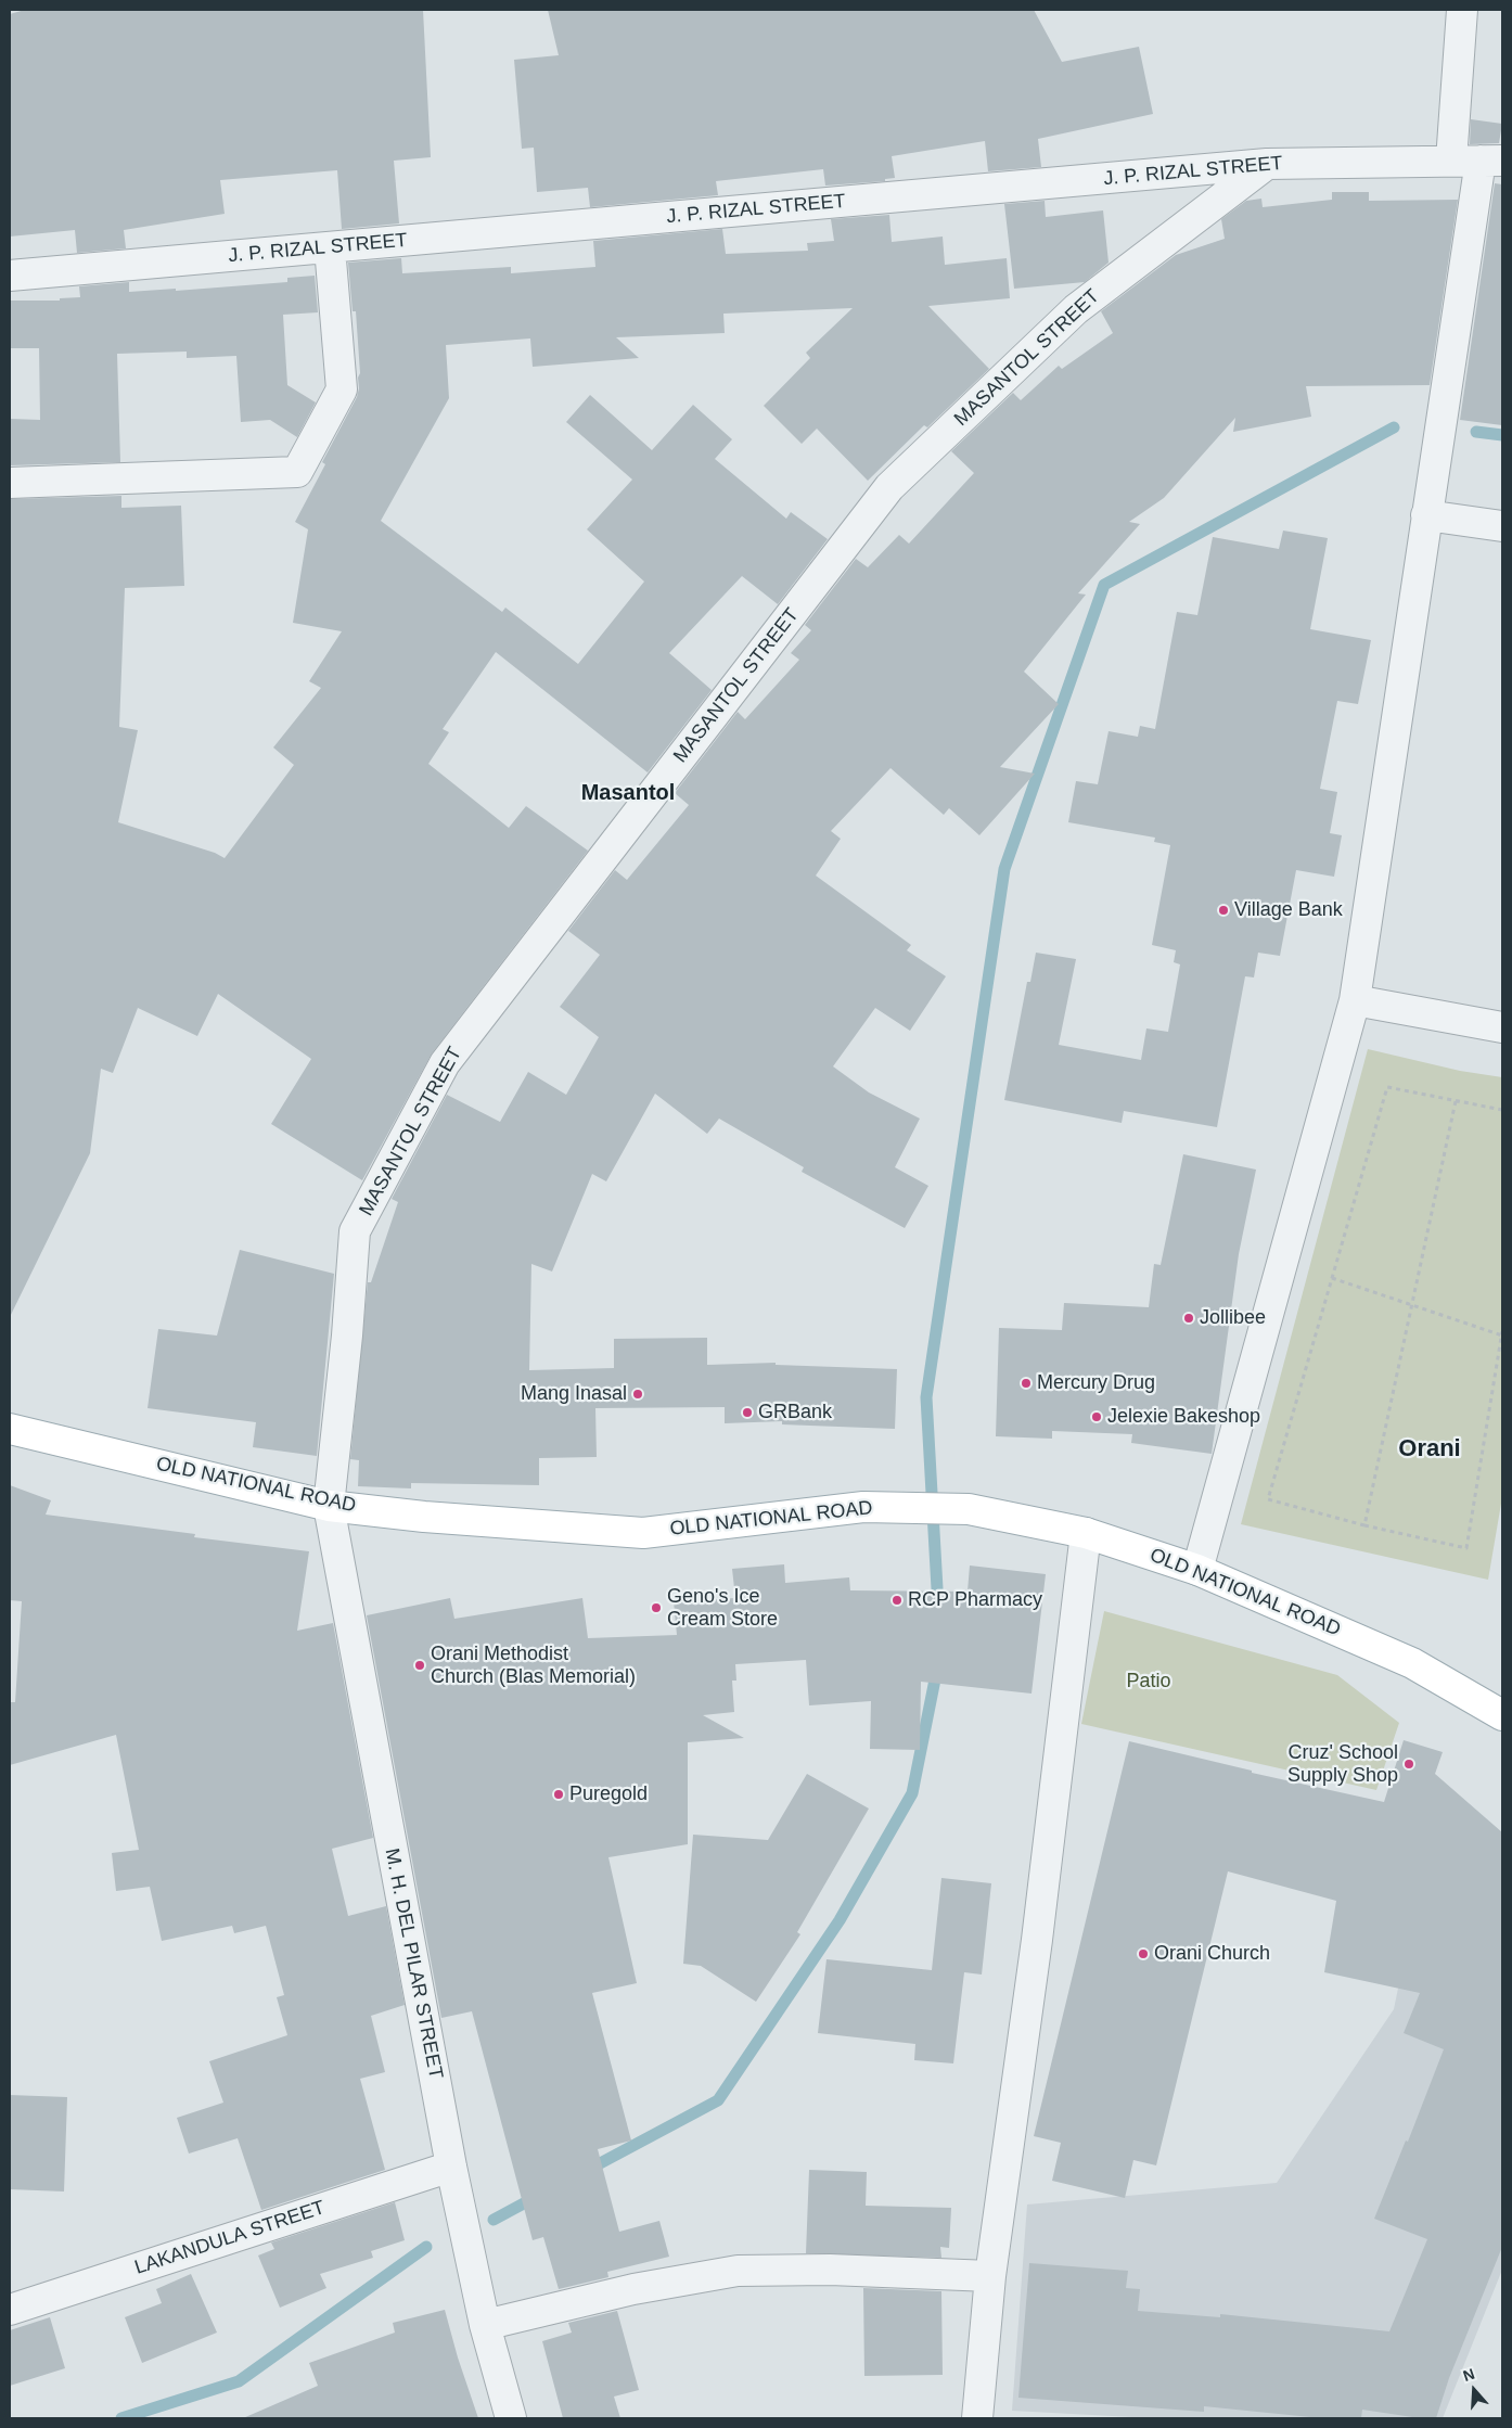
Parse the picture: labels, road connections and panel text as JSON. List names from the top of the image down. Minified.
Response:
{"streets":{"main road":["OLD NATIONAL ROAD"],"street":["J. P. RIZAL STREET","MASANTOL STREET","M. H. DEL PILAR STREET","LAKANDULA STREET"]},"crossings":[["J. P. RIZAL STREET","MASANTOL STREET"],["MASANTOL STREET","OLD NATIONAL ROAD"],["MASANTOL STREET","M. H. DEL PILAR STREET"],["OLD NATIONAL ROAD","M. H. DEL PILAR STREET"],["M. H. DEL PILAR STREET","LAKANDULA STREET"]],"districts":["Masantol","Orani"],"parks":["Patio"],"places":["Village Bank","Jollibee","Mercury Drug","Mang Inasal","GRBank","Jelexie Bakeshop","RCP Pharmacy","Geno's Ice Cream Store","Orani Methodist Church (Blas Memorial)","Cruz' School Supply Shop","Puregold","Orani Church"],"north":"top"}
